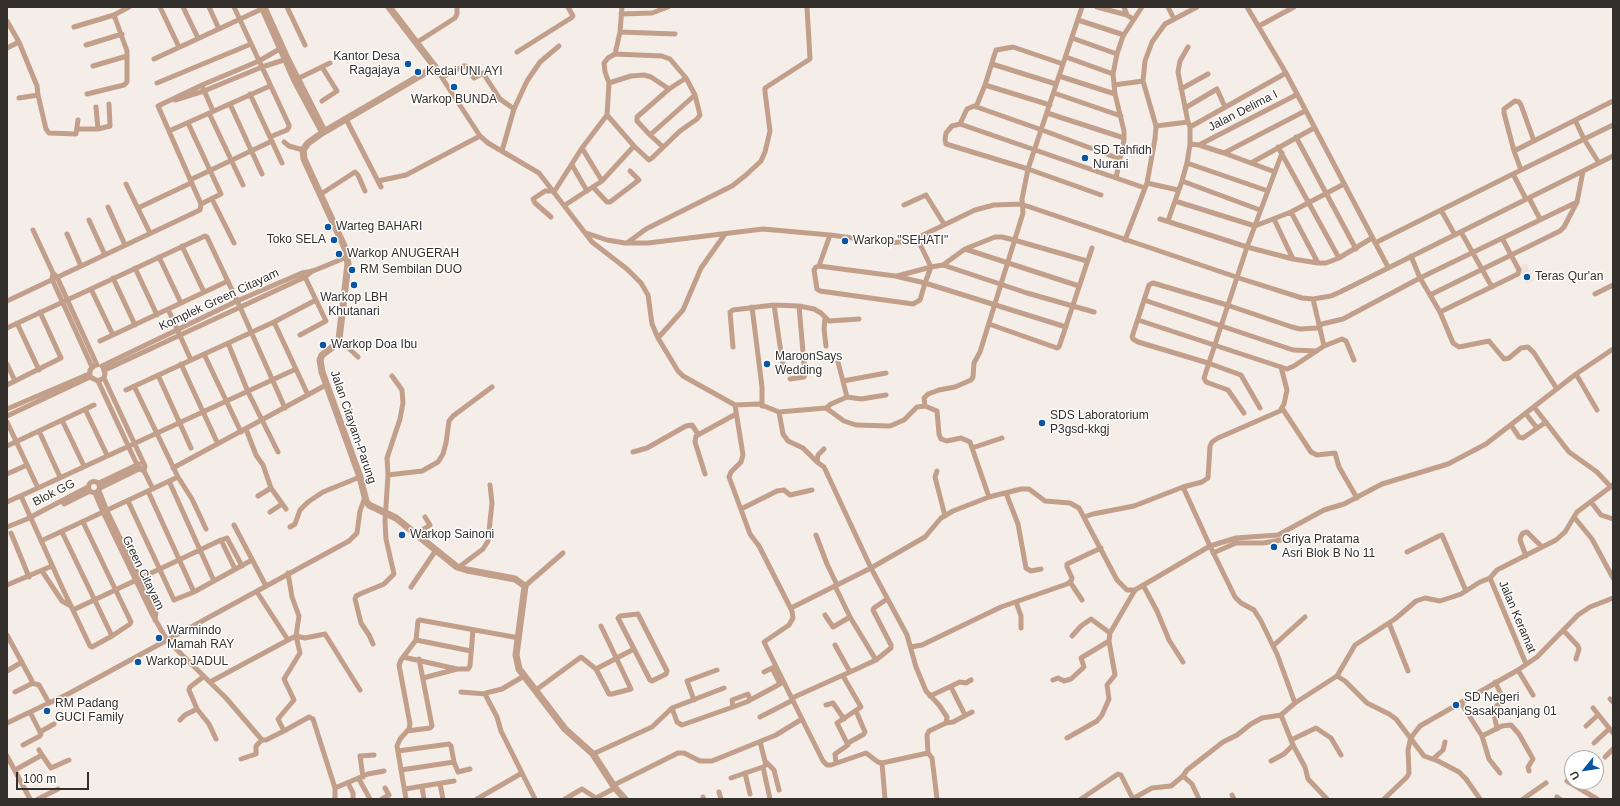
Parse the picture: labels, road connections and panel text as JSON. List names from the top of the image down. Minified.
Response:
{"streets":{"street":["Jalan Delima I","Komplek Green Citayam","Jalan Citayam-Parung","Blok GG","Green Citayam","Jalan Keramat"]},"crossings":[["Blok GG","Green Citayam"]],"places":["Kantor Desa Ragajaya","Kedai UNI AYI","Warkop BUNDA","SD Tahfidh Nurani","Warteg BAHARI","Toko SELA","Warkop \"SEHATI\"","Warkop ANUGERAH","RM Sembilan DUO","Teras Qur'an","Warkop LBH Khutanari","Warkop Doa Ibu","MaroonSays Wedding","SDS Laboratorium P3gsd-kkgj","Warkop Sainoni","Griya Pratama Asri Blok B No 11","Warmindo Mamah RAY","Warkop JADUL","SD Negeri Sasakpanjang 01","RM Padang GUCI Family"],"scale_bar":"100 m","north":"bottom left"}
